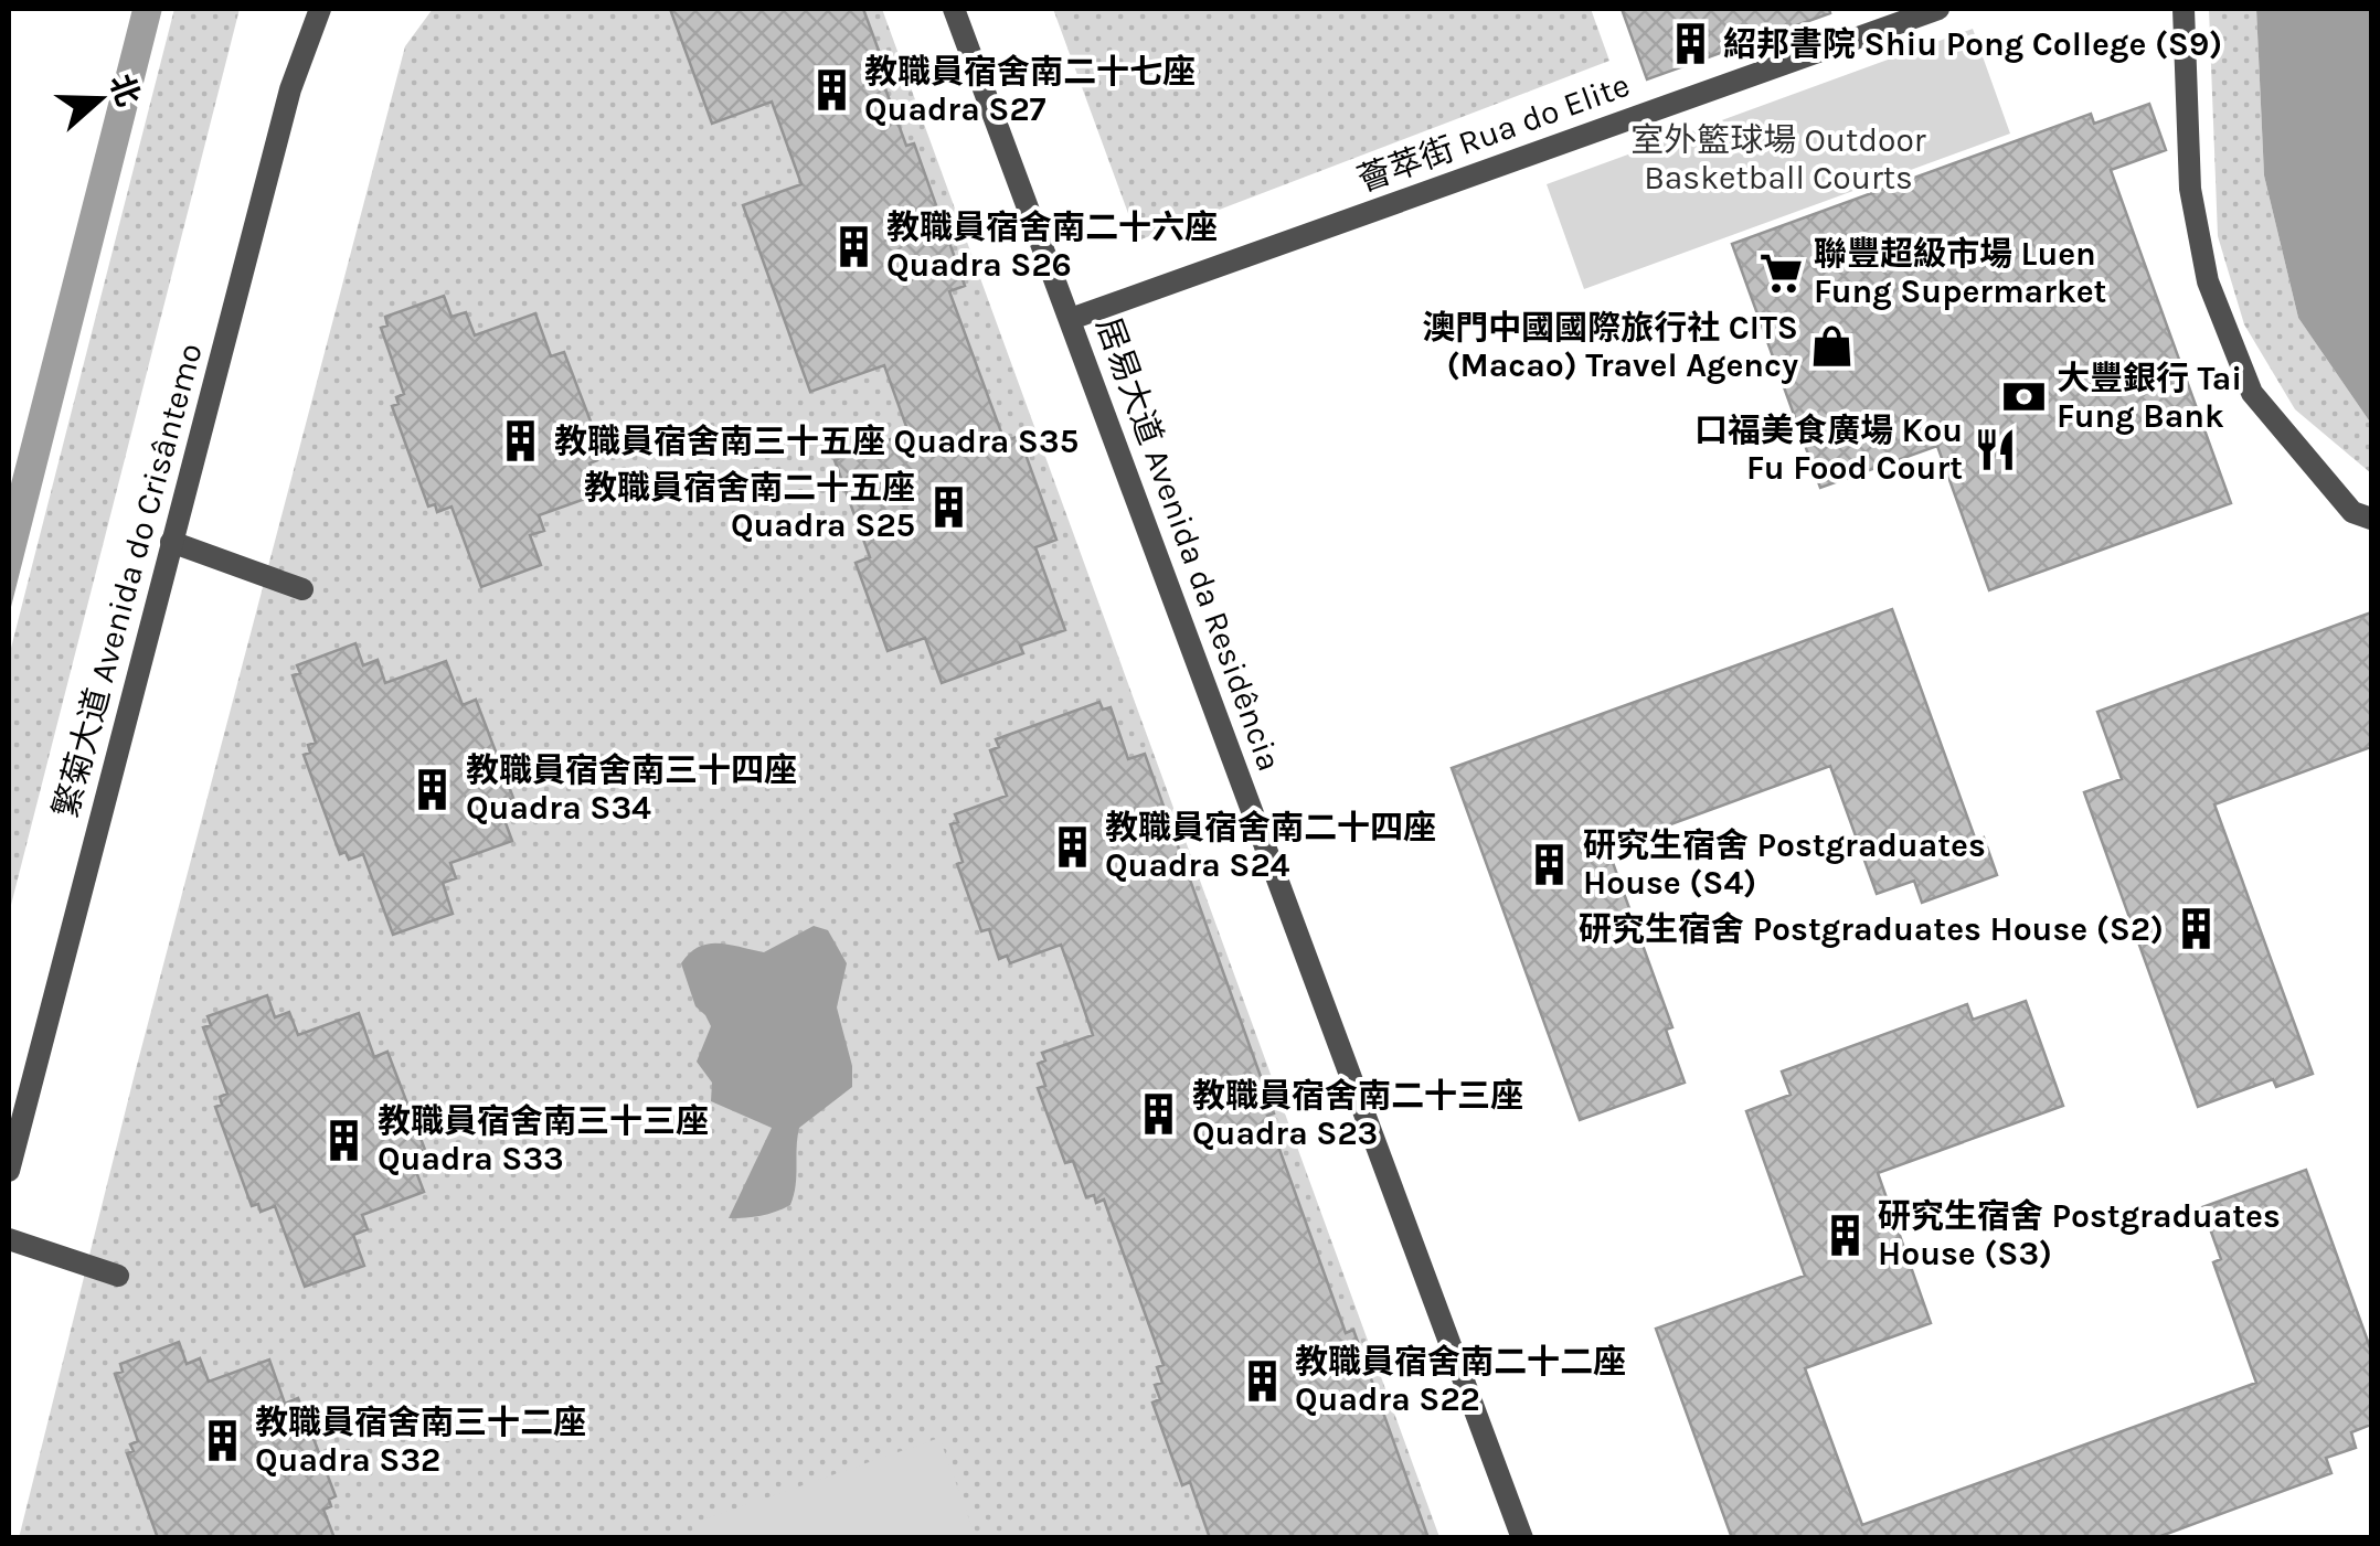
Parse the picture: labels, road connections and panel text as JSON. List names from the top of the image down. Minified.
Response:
{"streets":{"street":["薈萃街 Rua do Elite","居易大道 Avenida da Residência","繁菊大道 Avenida do Crisântemo"]},"crossings":[["薈萃街 Rua do Elite","居易大道 Avenida da Residência"]],"parks":["室外籃球場 Outdoor Basketball Courts"],"places":{"building":["紹邦書院 Shiu Pong College (S9)","教職員宿舍南二十七座 Quadra S27","教職員宿舍南二十六座 Quadra S26","教職員宿舍南三十五座 Quadra S35","教職員宿舍南二十五座 Quadra S25","教職員宿舍南三十四座 Quadra S34","教職員宿舍南二十四座 Quadra S24","研究生宿舍 Postgraduates House (S4)","研究生宿舍 Postgraduates House (S2)","教職員宿舍南二十三座 Quadra S23","教職員宿舍南三十三座 Quadra S33","研究生宿舍 Postgraduates House (S3)","教職員宿舍南二十二座 Quadra S22","教職員宿舍南三十二座 Quadra S32"],"supermarket":["聯豐超級市場 Luen Fung Supermarket"],"shop":["澳門中國國際旅行社 CITS (Macao) Travel Agency"],"bank":["大豐銀行 Tai Fung Bank"],"restaurant":["口福美食廣場 Kou Fu Food Court"]},"north":"right"}
